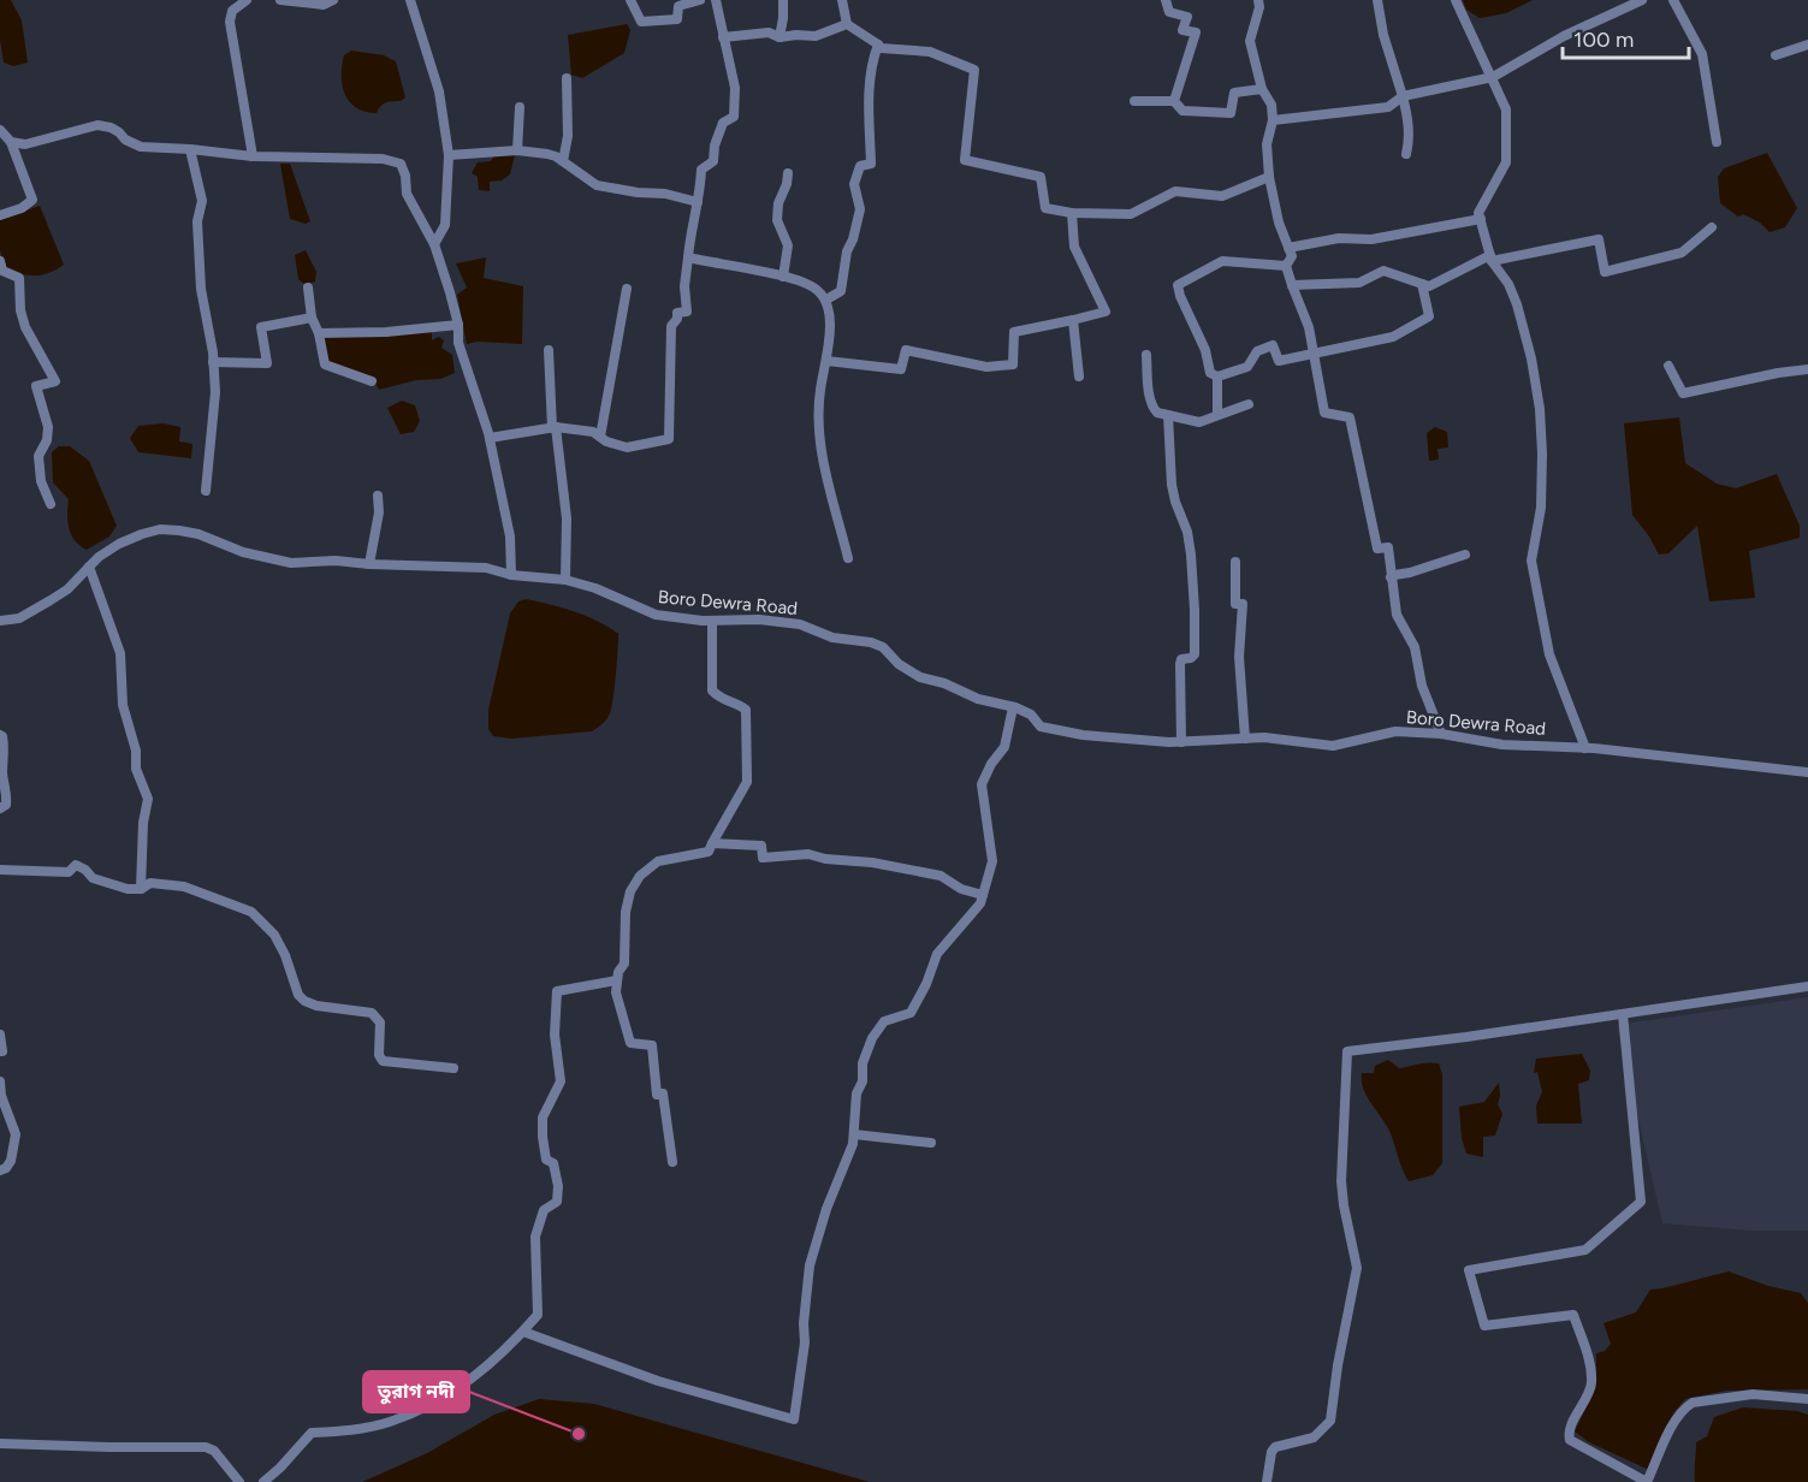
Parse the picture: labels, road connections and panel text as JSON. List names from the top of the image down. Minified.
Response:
{"streets":{"street":["Boro Dewra Road"]},"places":["তুরাগ নদী"],"scale_bar":"100 m"}
